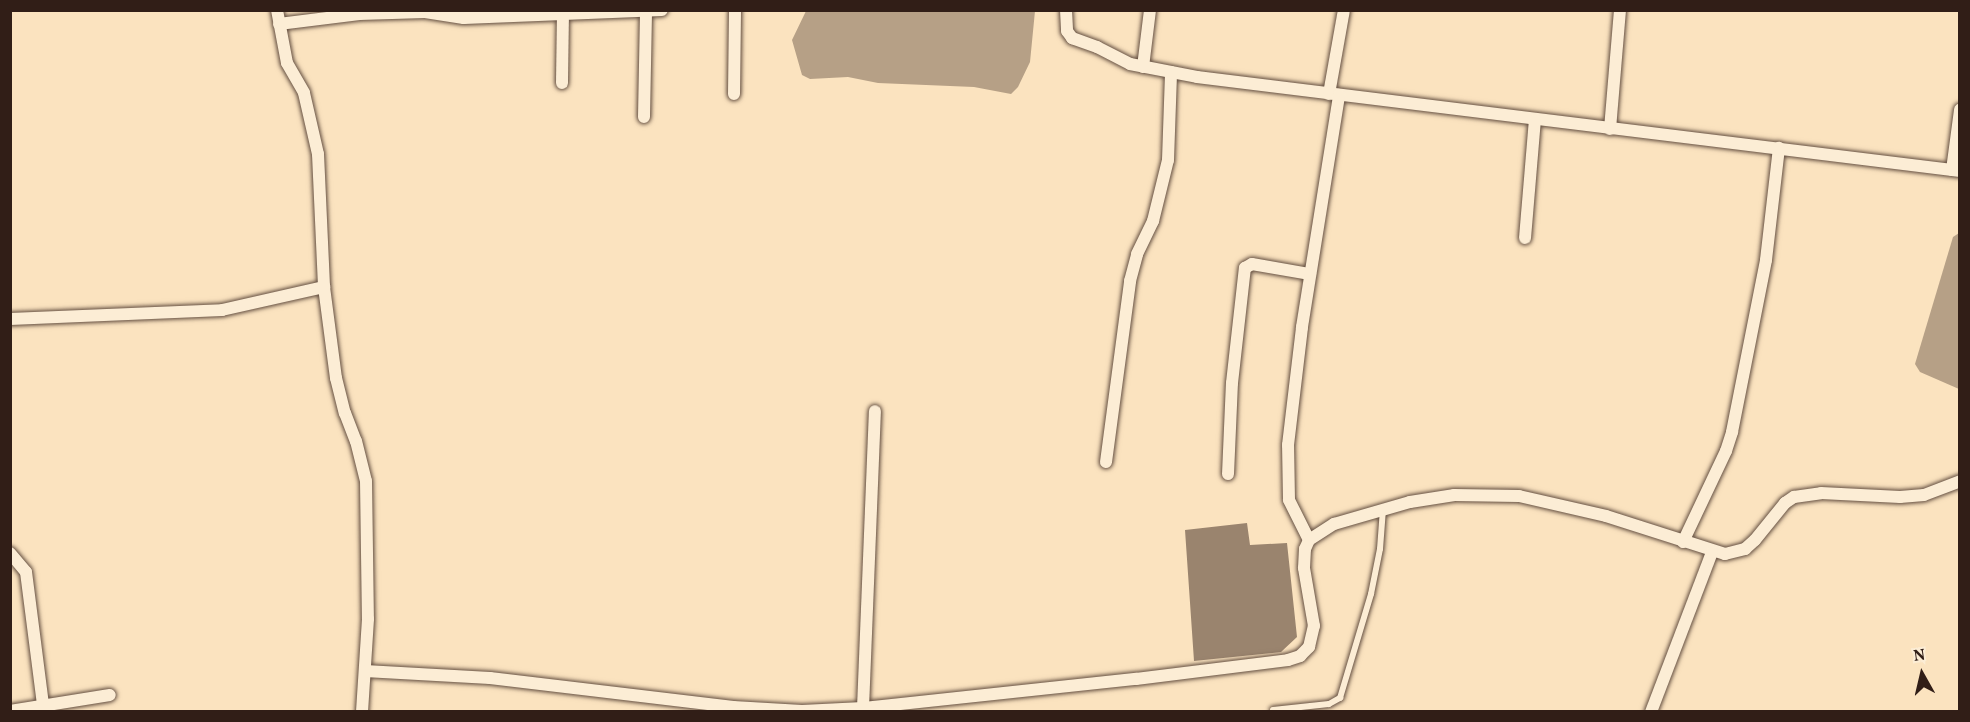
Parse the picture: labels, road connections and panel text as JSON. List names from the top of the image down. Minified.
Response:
{"north":"top"}
